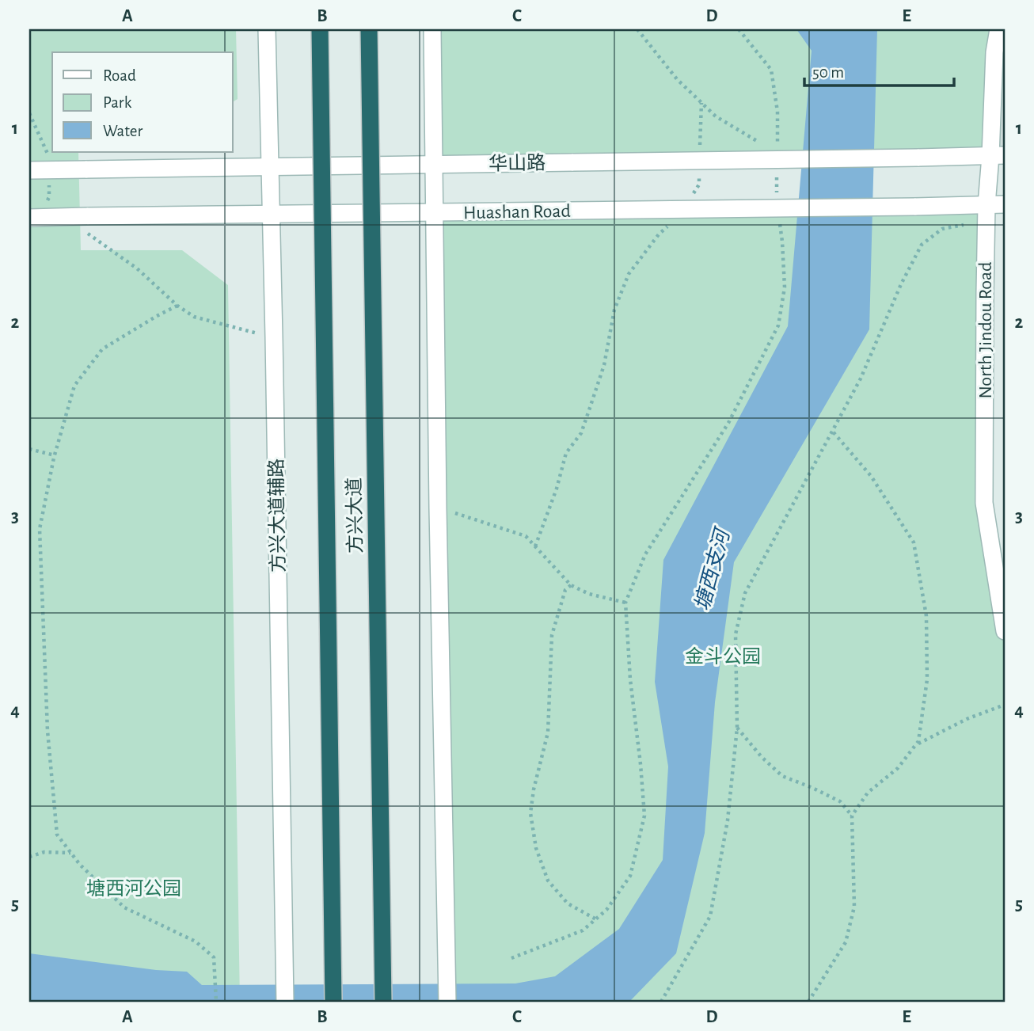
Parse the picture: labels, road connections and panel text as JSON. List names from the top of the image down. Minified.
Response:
{"streets":{"highway":["方兴大道"],"street":["华山路","Huashan Road","North Jindou Road","方兴大道辅路"]},"crossings":[["华山路","North Jindou Road"],["华山路","方兴大道辅路"],["Huashan Road","North Jindou Road"],["Huashan Road","方兴大道辅路"]],"water":["塘西支河"],"parks":["金斗公园","塘西河公园"],"legend":["Road","Park","Water"],"scale_bar":"50 m","grid":{"columns":["A","B","C","D","E"],"rows":["1","2","3","4","5"]}}
